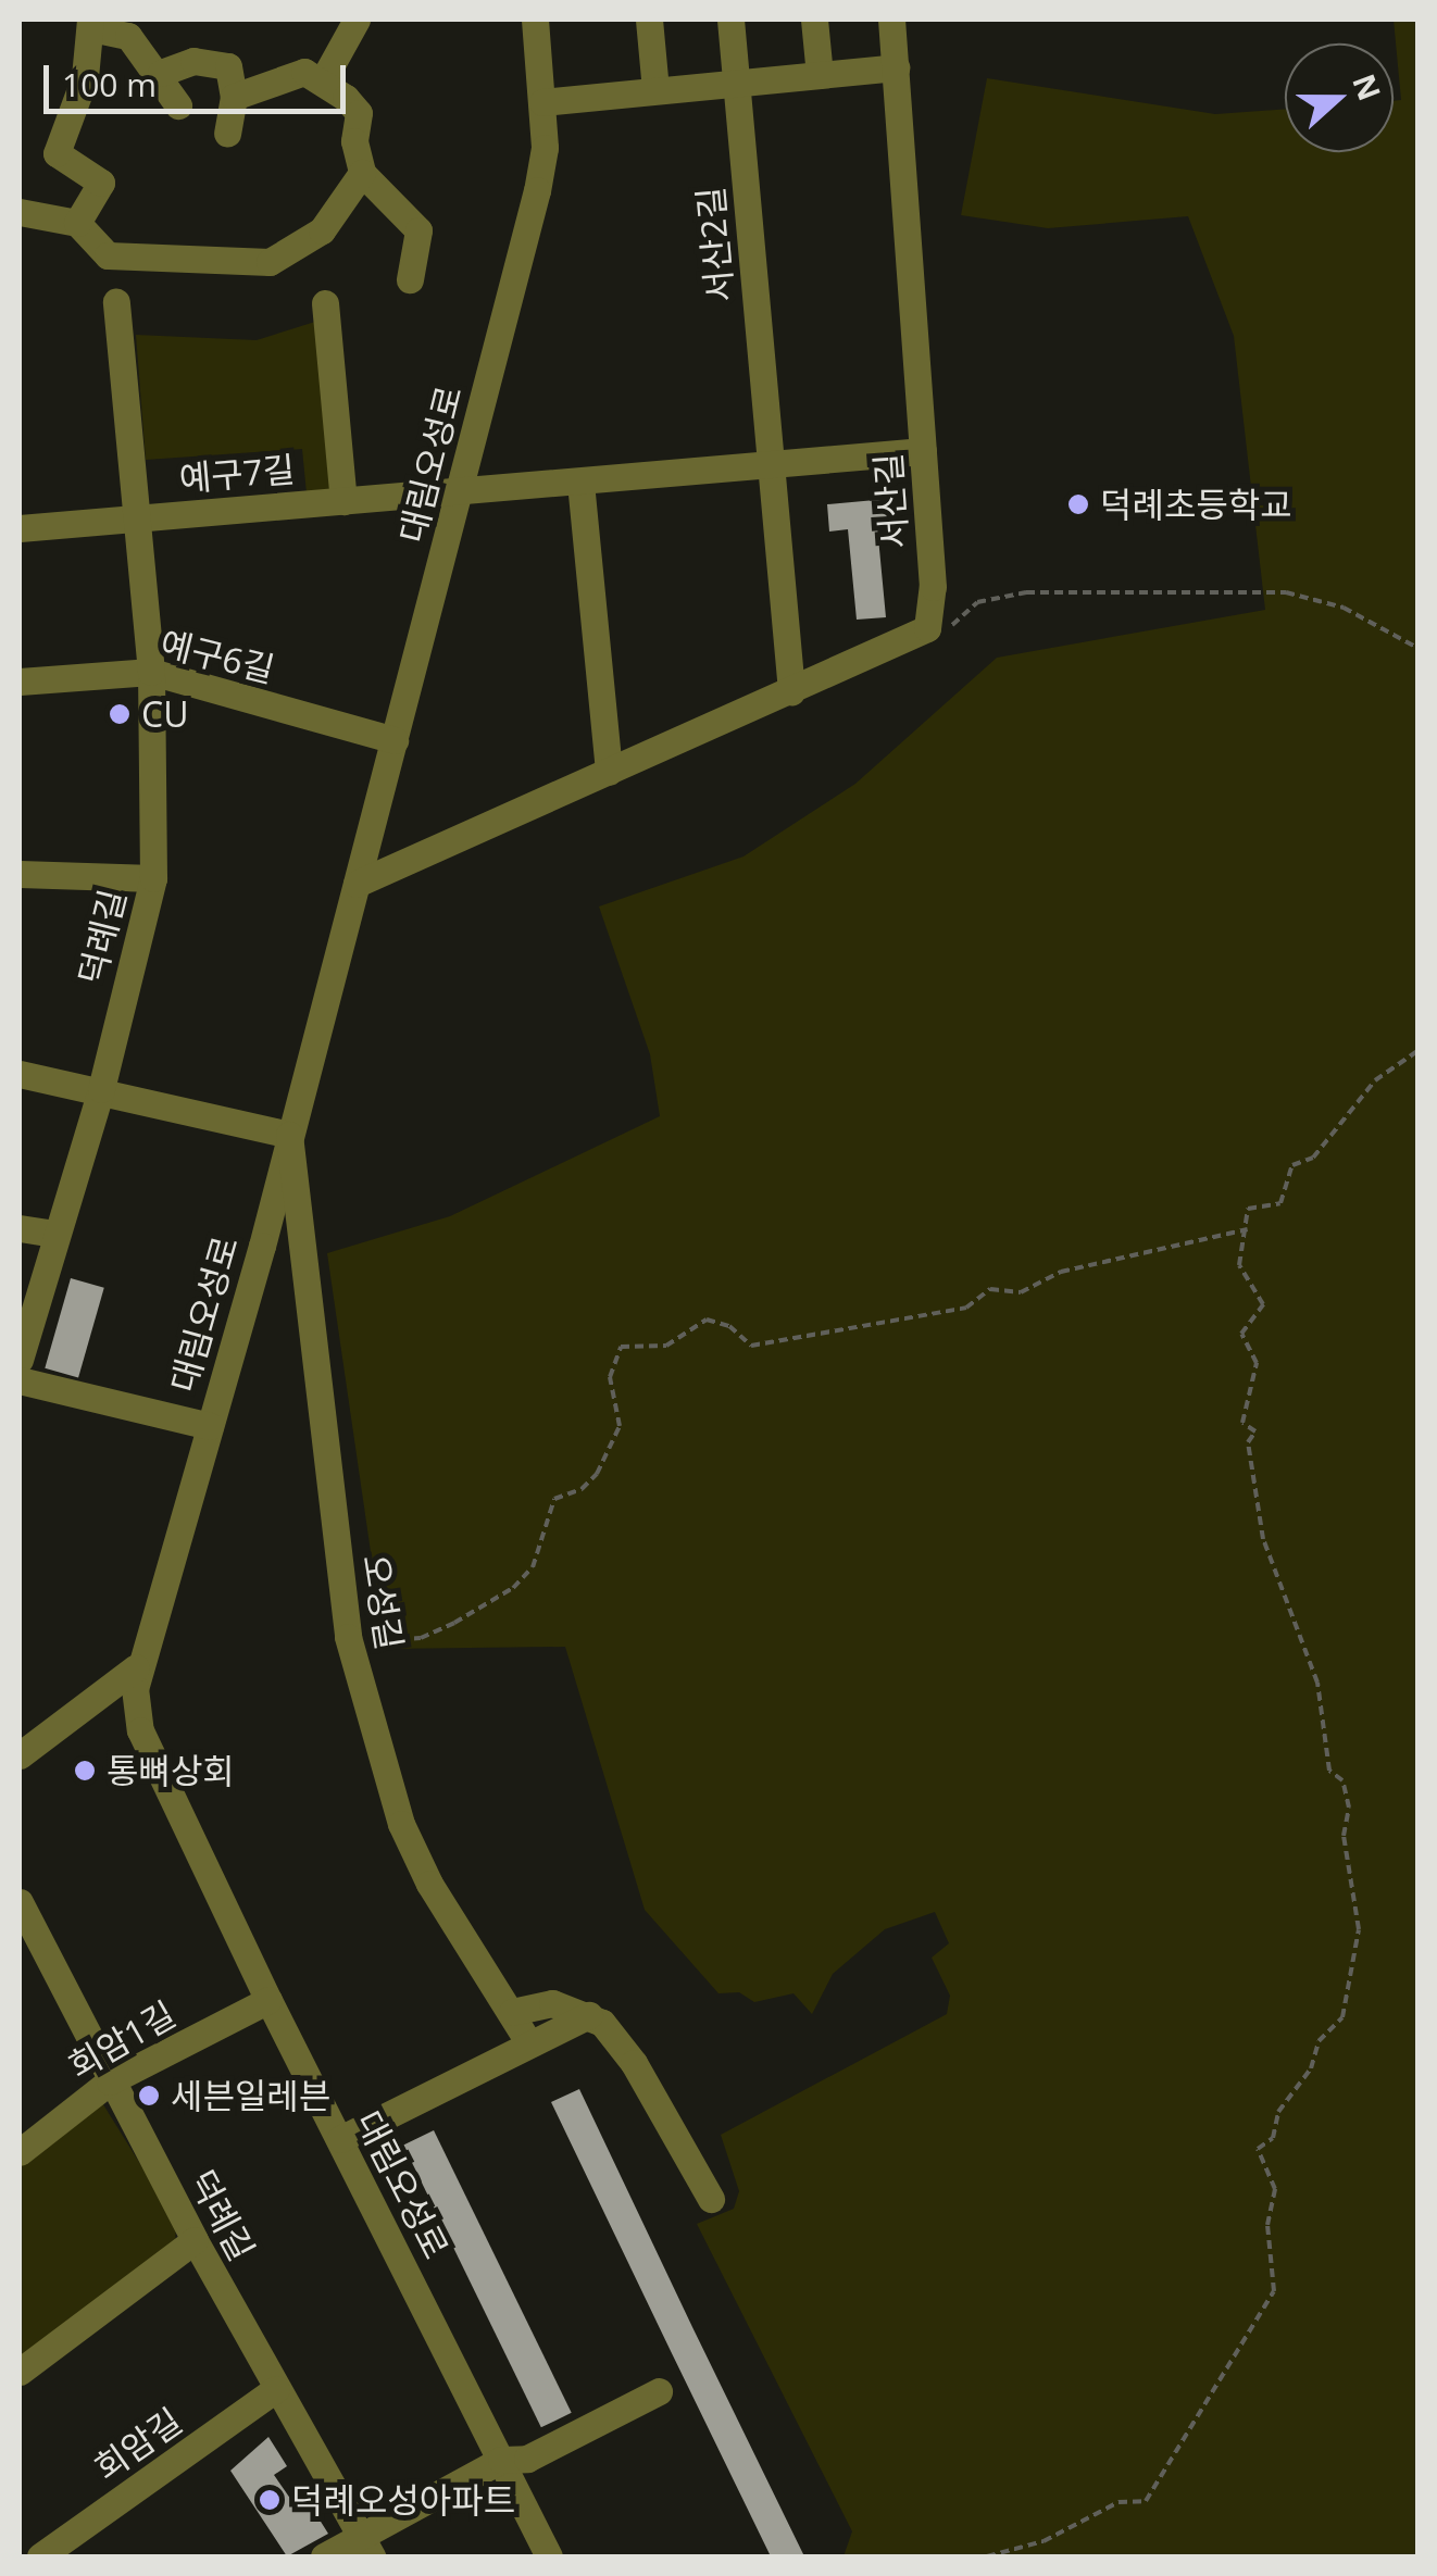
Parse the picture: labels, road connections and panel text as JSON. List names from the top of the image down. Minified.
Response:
{"streets":{"street":["서산2길","대림오성로","예구7길","서산길","예구6길","덕례길","오성길","회암1길","회암길"]},"crossings":[["서산2길","서산길"],["대림오성로","예구7길"],["대림오성로","서산길"],["대림오성로","예구6길"],["대림오성로","오성길"],["대림오성로","회암1길"],["예구7길","덕례길"],["예구6길","덕례길"],["덕례길","회암1길"],["덕례길","회암길"]],"places":["덕례초등학교","CU","통뼈상회","세븐일레븐","덕례오성아파트"],"scale_bar":"100 m","north":"right"}
